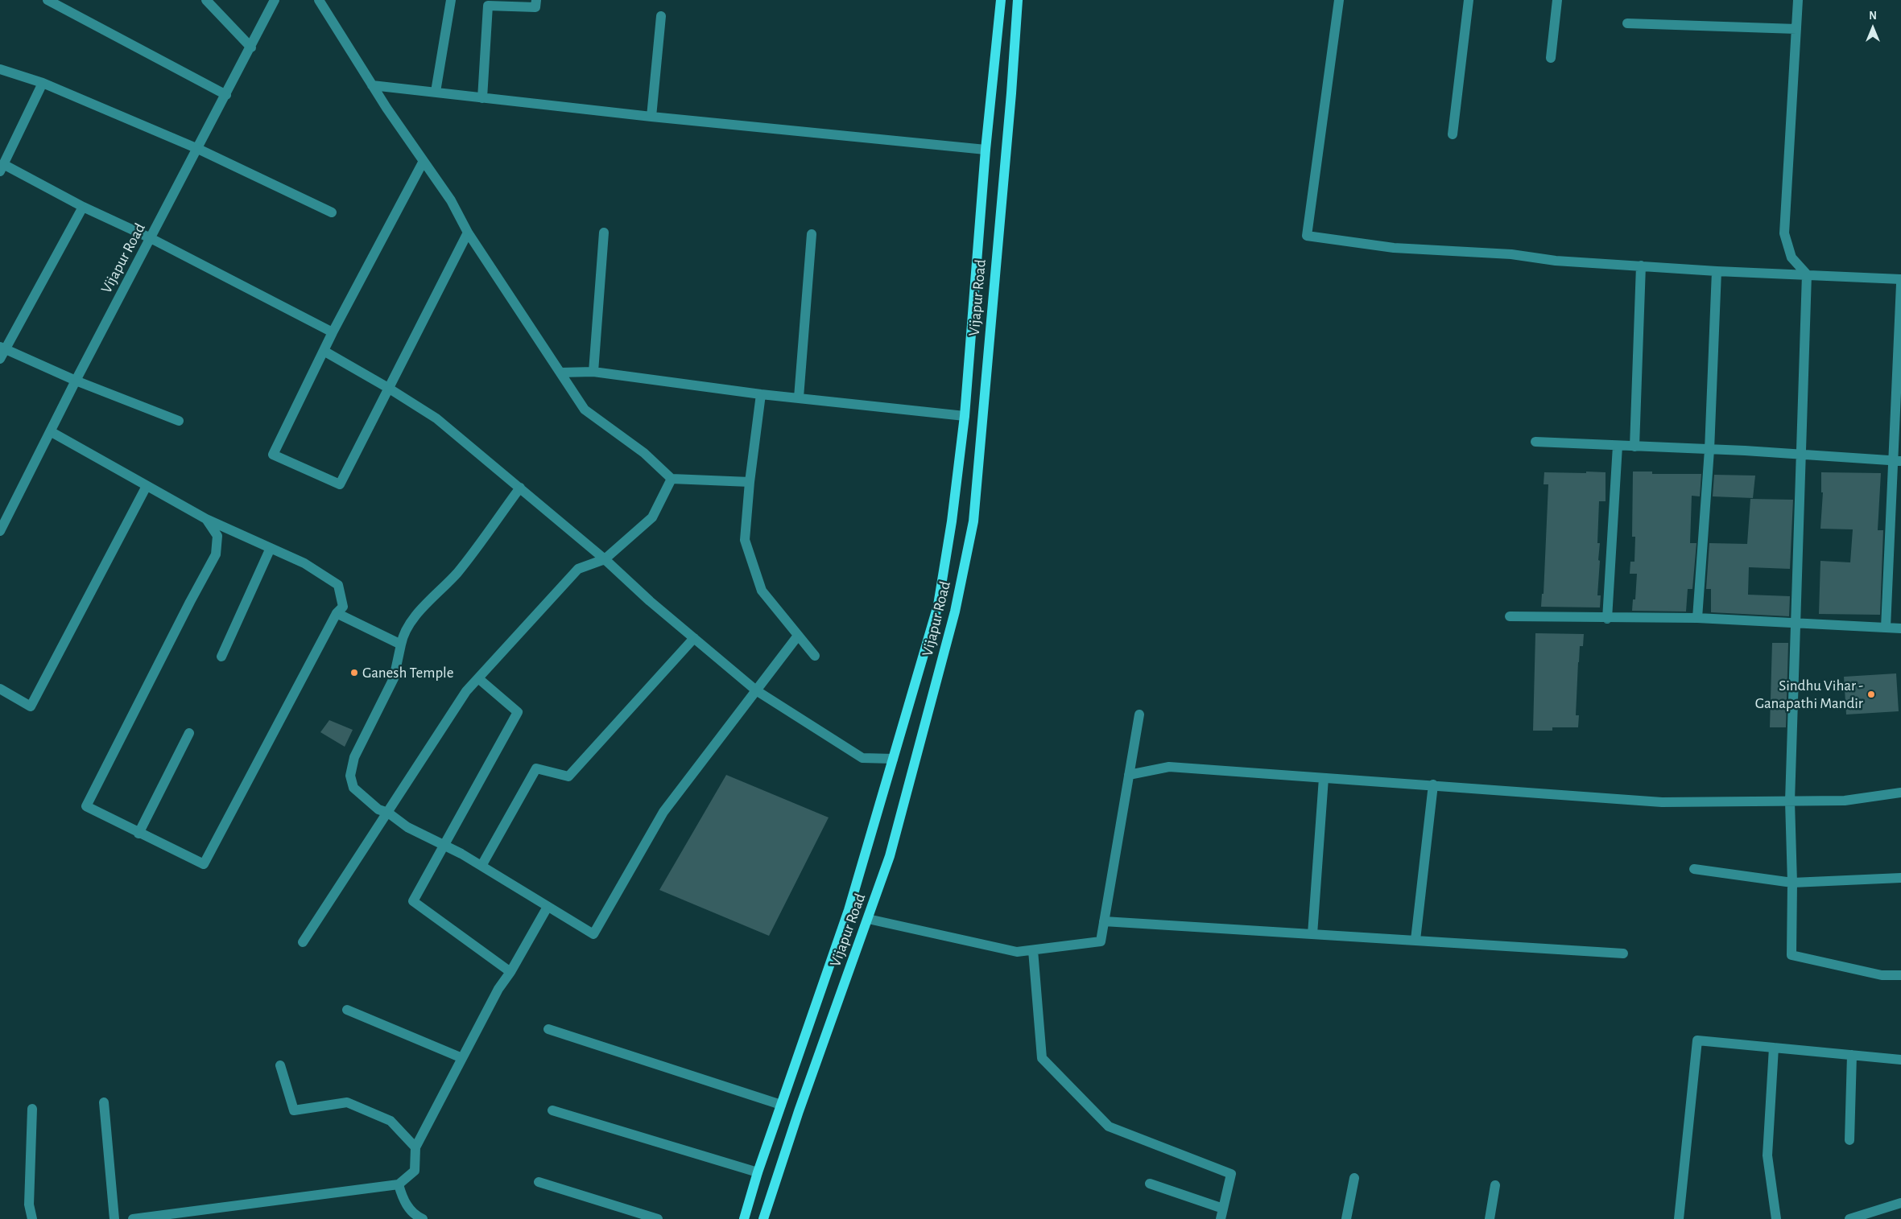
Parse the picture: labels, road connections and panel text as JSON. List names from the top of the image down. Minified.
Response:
{"streets":{"main road":["Vijapur Road"]},"places":["Ganesh Temple","Sindhu Vihar - Ganapathi Mandir"],"north":"top"}
